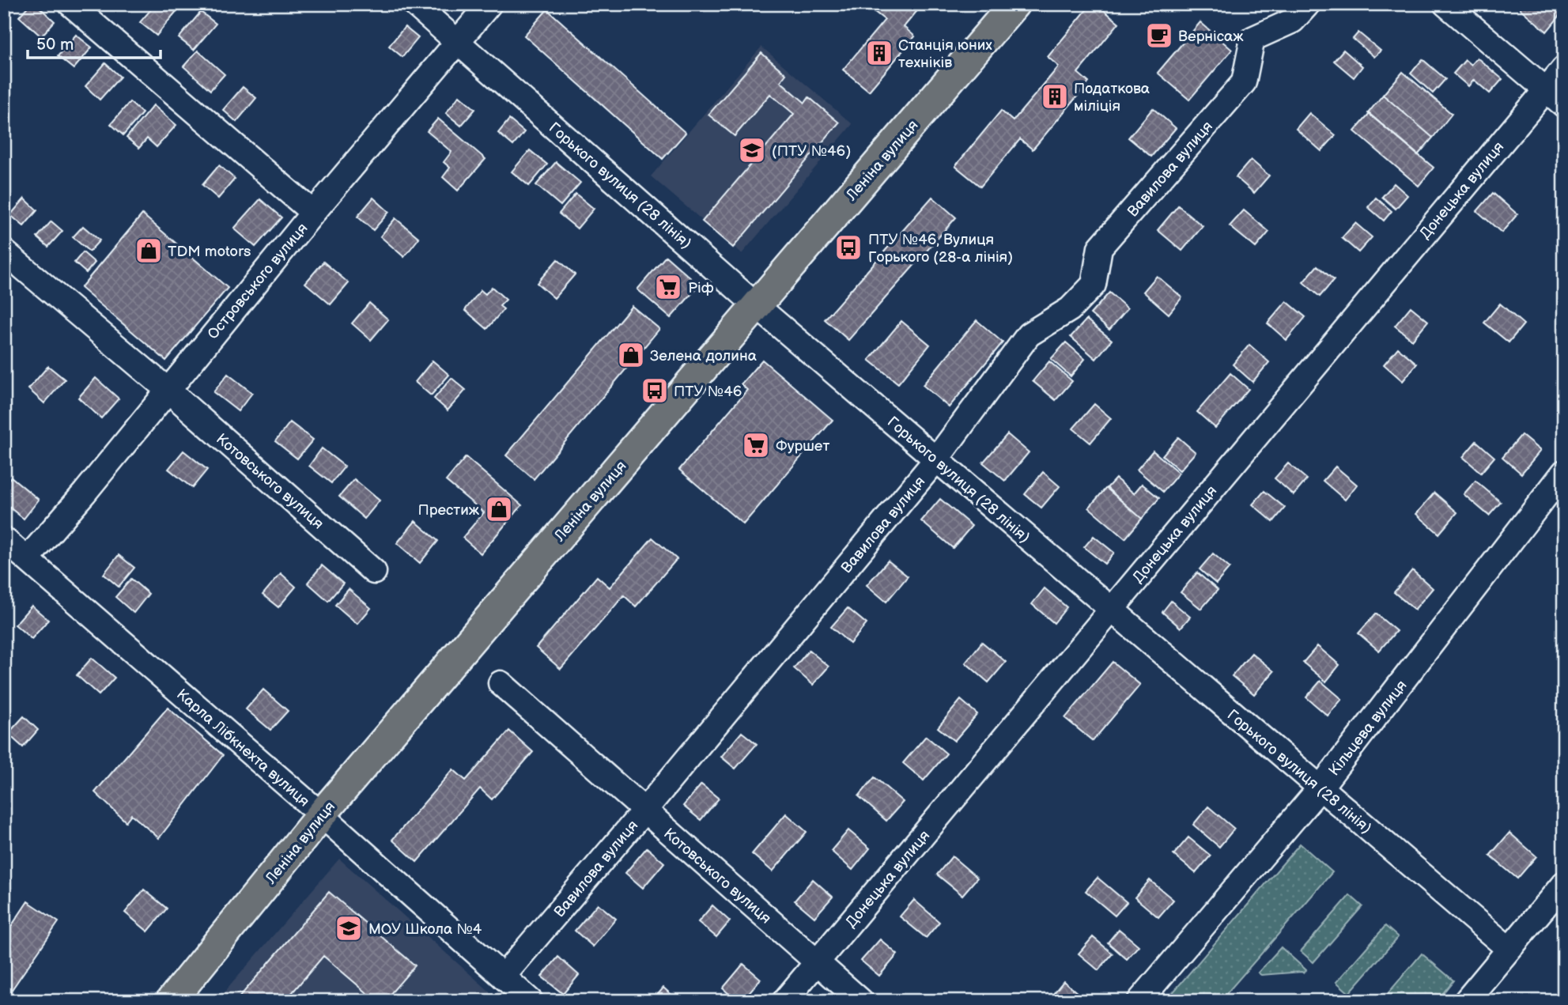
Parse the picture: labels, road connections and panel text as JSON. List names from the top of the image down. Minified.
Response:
{"streets":{"main road":["Леніна вулиця"],"street":["Вавилова вулиця","Горького вулиця (28 лiнiя)","Донецька вулиця","Островського вулиця","Котовського вулиця","Кільцева вулиця","Карла Лібкнехта вулиця"]},"crossings":[["Леніна вулиця","Горького вулиця (28 лiнiя)"],["Леніна вулиця","Карла Лібкнехта вулиця"],["Вавилова вулиця","Горького вулиця (28 лiнiя)"],["Вавилова вулиця","Котовського вулиця"],["Вавилова вулиця","Карла Лібкнехта вулиця"],["Горького вулиця (28 лiнiя)","Донецька вулиця"],["Горького вулиця (28 лiнiя)","Островського вулиця"],["Горького вулиця (28 лiнiя)","Кільцева вулиця"],["Донецька вулиця","Котовського вулиця"],["Островського вулиця","Котовського вулиця"],["Островського вулиця","Карла Лібкнехта вулиця"]],"places":{"cafe":["Вернісаж"],"building":["Станція юних техніків","Податкова міліція"],"school or university":["(ПТУ №46)","МОУ Школа №4"],"bus stop":["ПТУ №46, Вулиця Горького (28-а лінія)","ПТУ №46"],"shop":["TDM motors","Зелена долина","Престиж"],"supermarket":["Ріф","Фуршет"]},"scale_bar":"50 m"}
